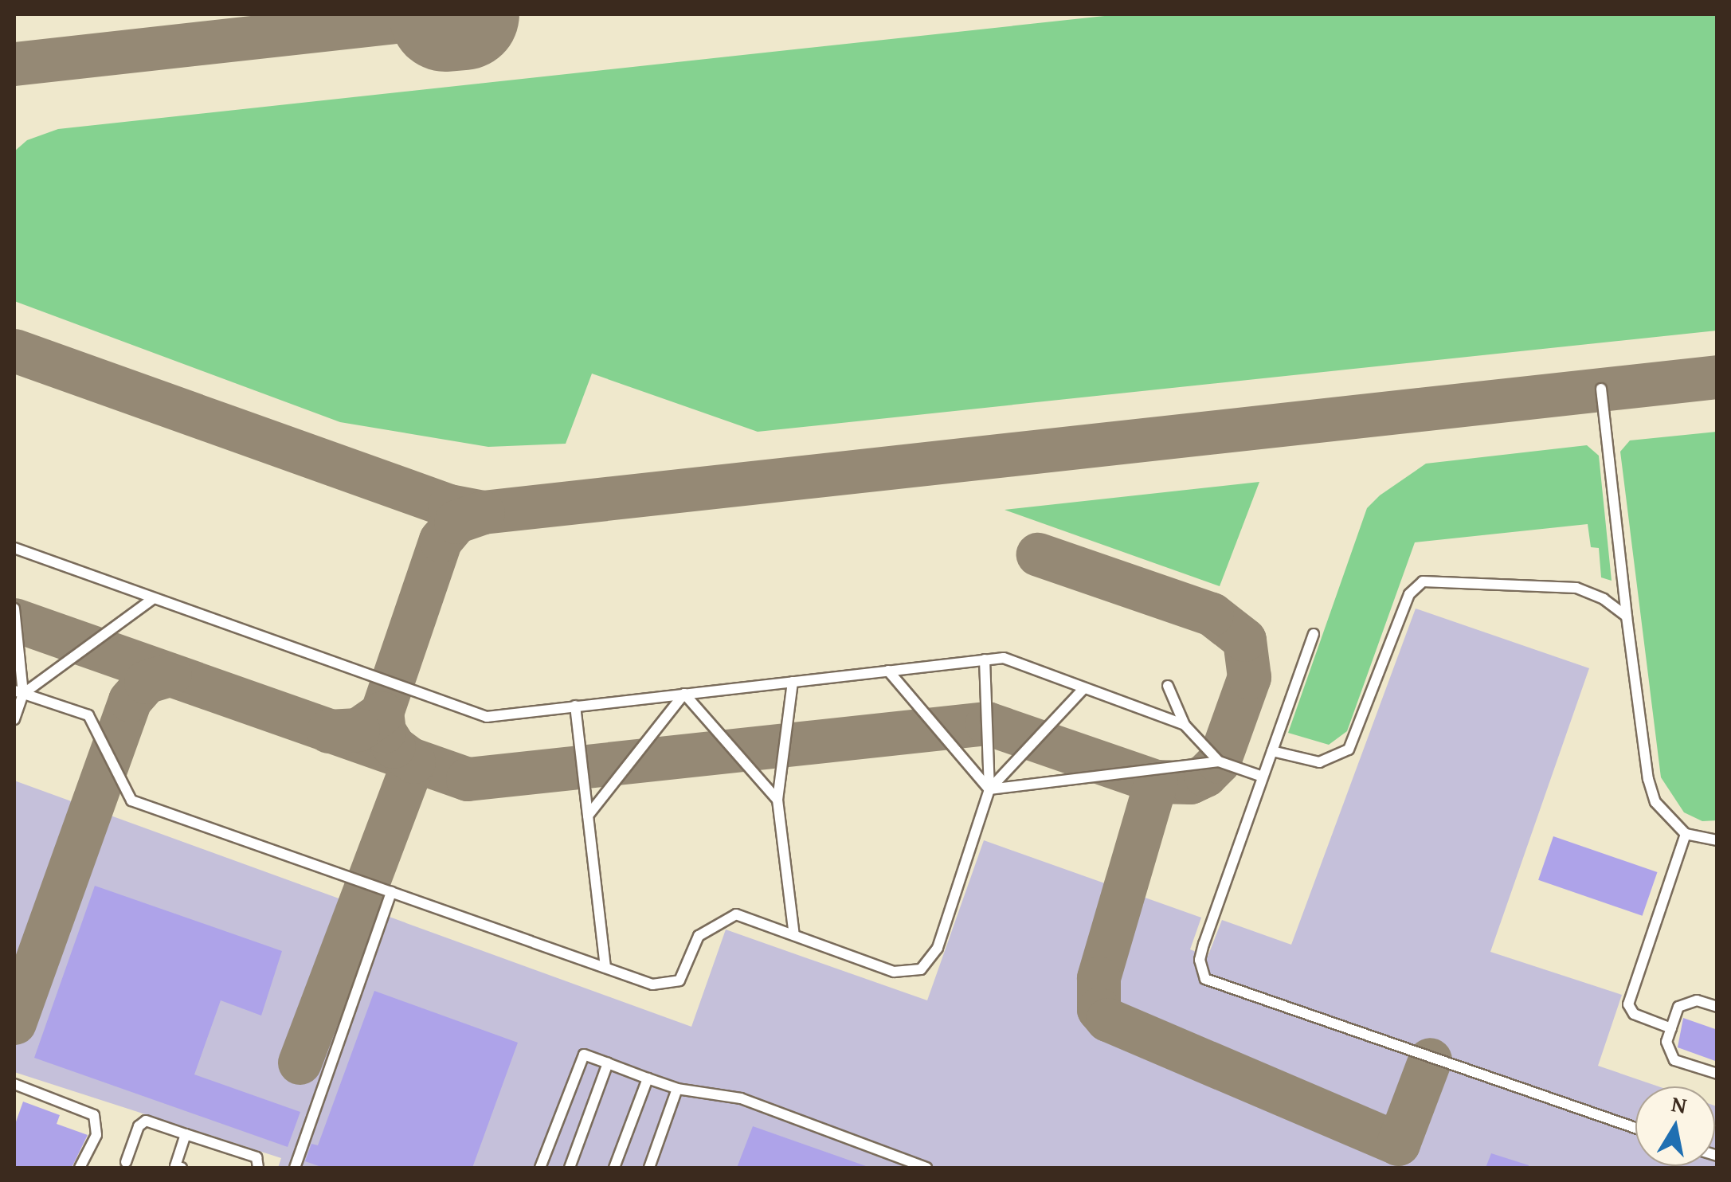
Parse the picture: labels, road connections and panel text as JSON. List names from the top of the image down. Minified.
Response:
{"north":"top"}
